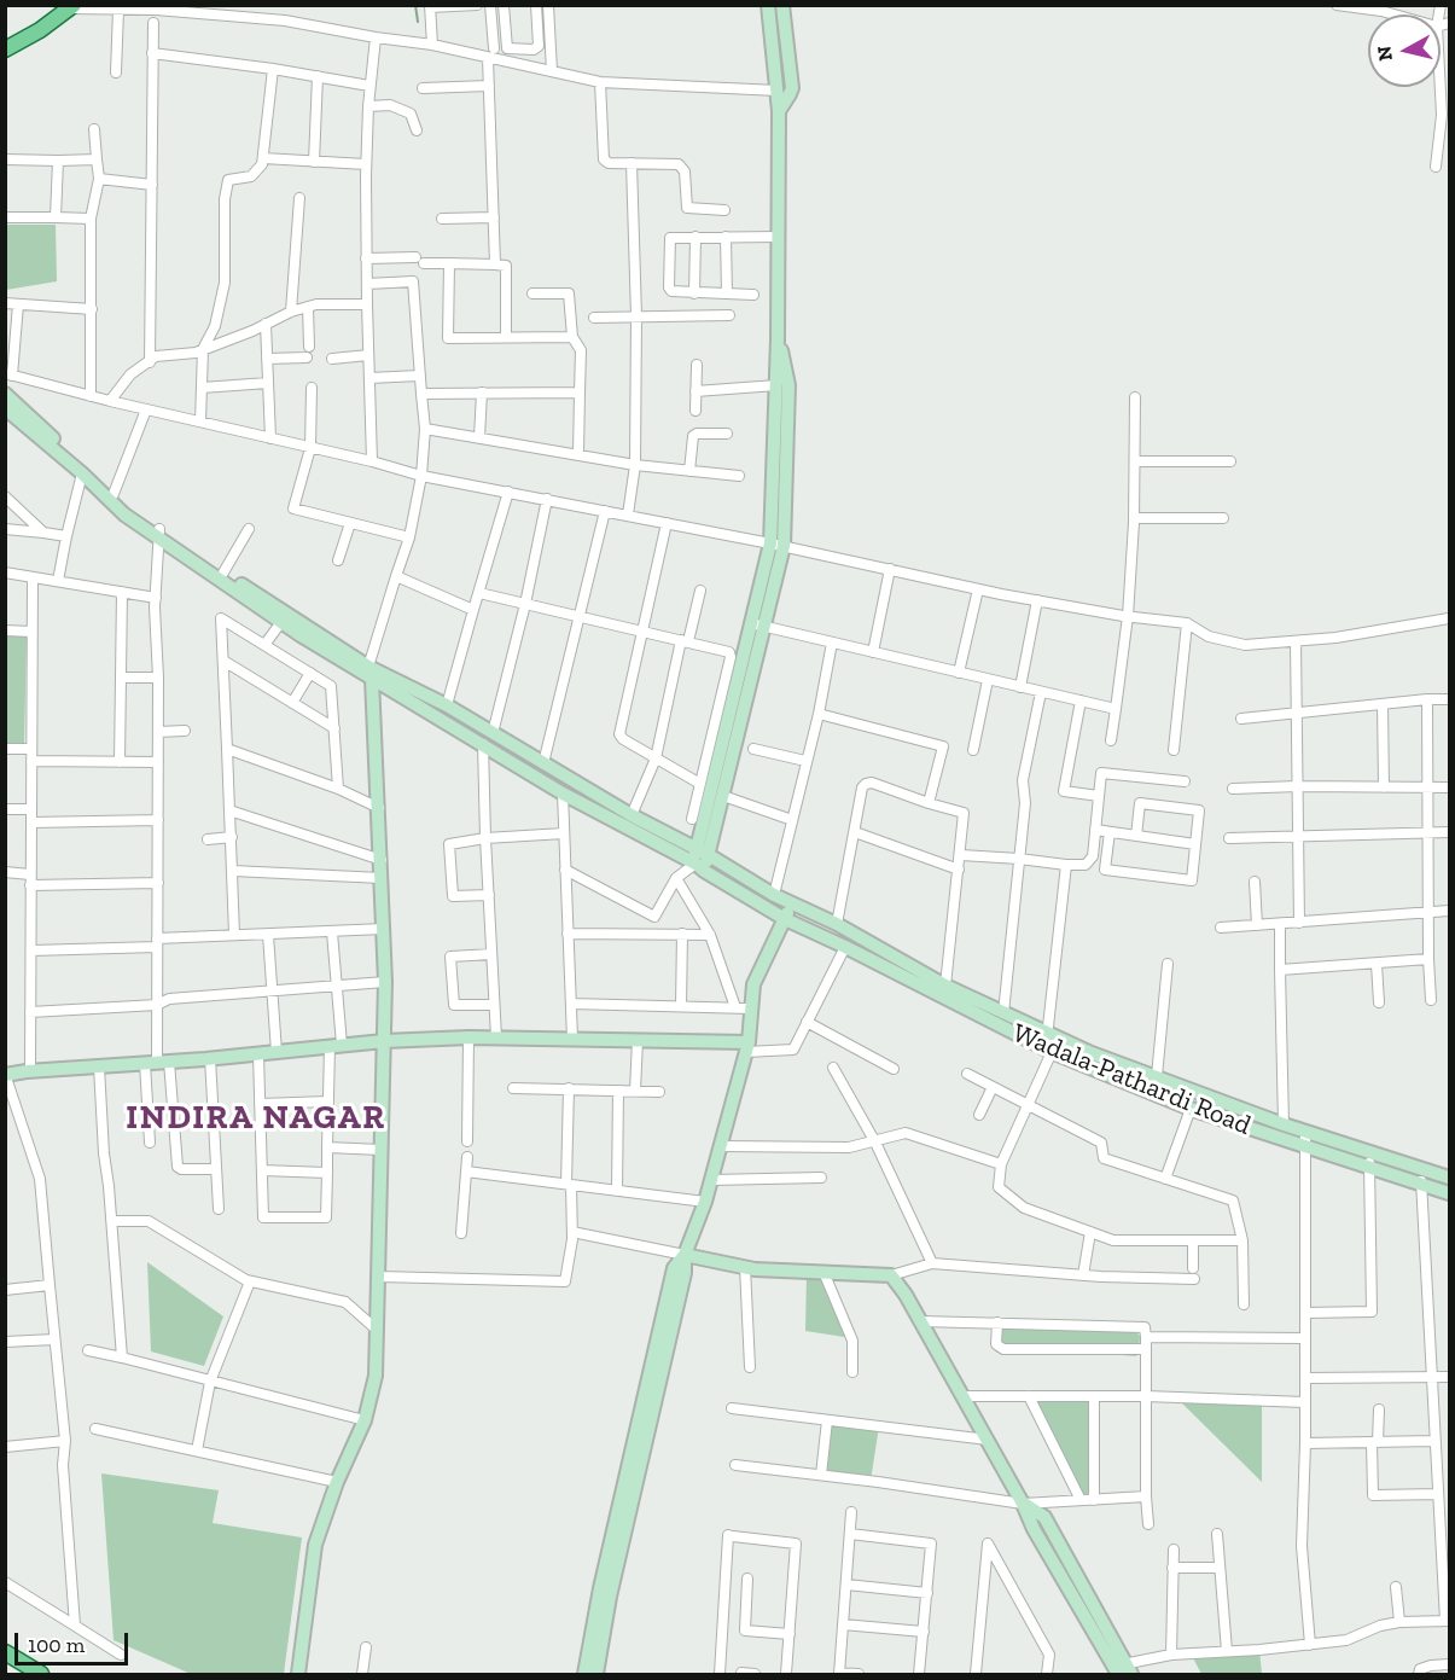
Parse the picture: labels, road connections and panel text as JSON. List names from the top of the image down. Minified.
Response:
{"streets":{"main road":["Wadala-Pathardi Road"]},"districts":["INDIRA NAGAR"],"scale_bar":"100 m","north":"left"}
